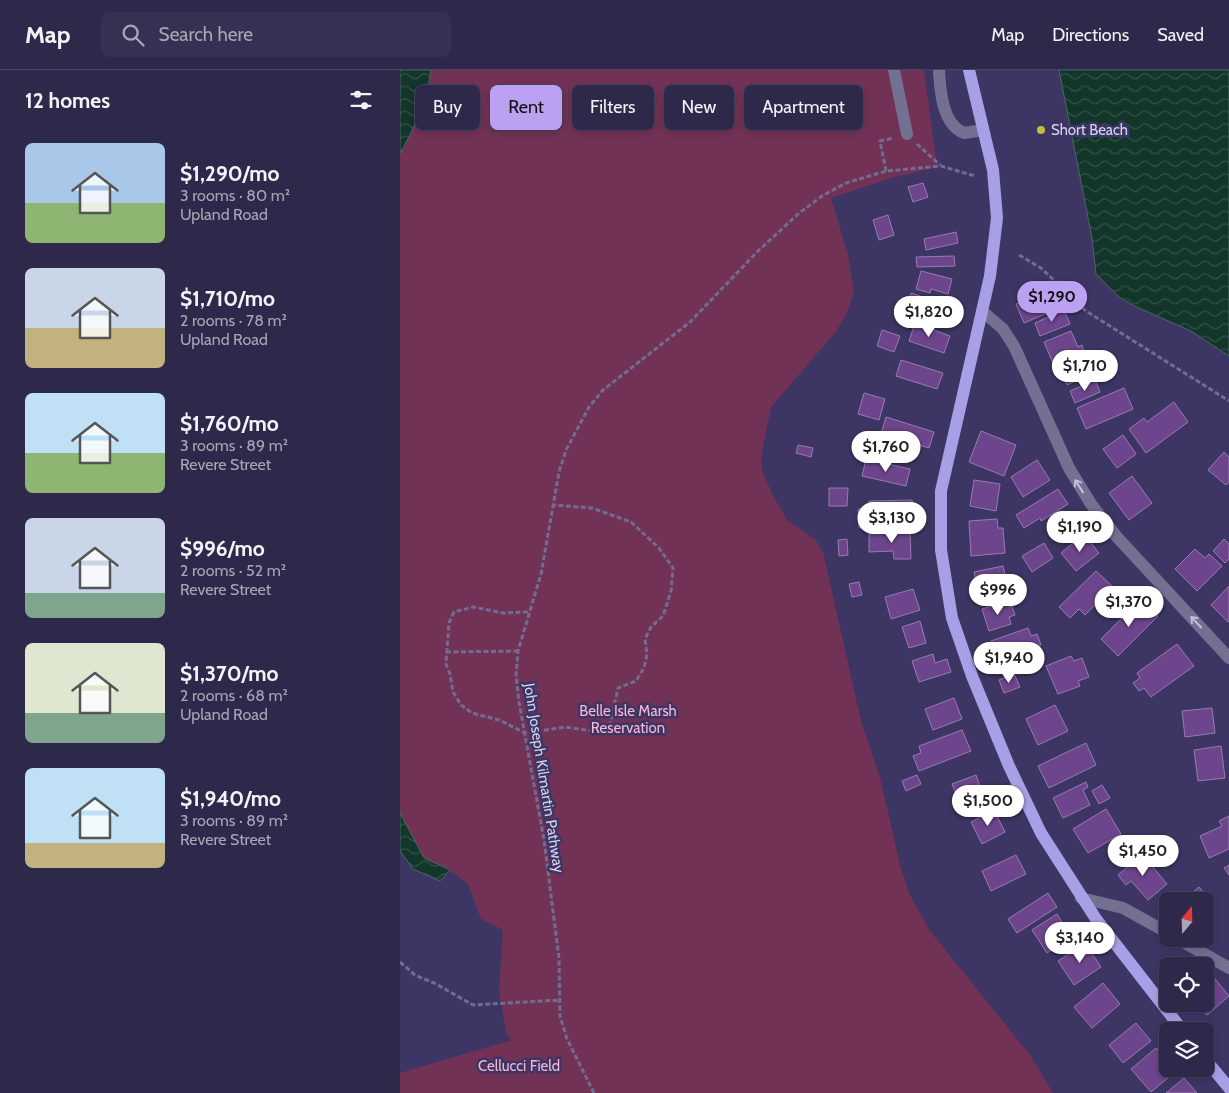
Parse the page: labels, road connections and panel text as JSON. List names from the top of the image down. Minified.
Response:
{"streets":{"path":["John Joseph Kilmartin Pathway"]},"parks":["Belle Isle Marsh Reservation","Cellucci Field"],"places":["Short Beach"],"north":"top","page":{"header":"Map","search":"Search here","nav":["Map","Directions","Saved"],"heading":"12 homes","chip":["Buy","Rent","Filters","New","Apartment"],"list":[{"name":"$1,290/mo","note":"3 rooms · 80 m² · Upland Road"},{"name":"$1,710/mo","note":"2 rooms · 78 m² · Upland Road"},{"name":"$1,760/mo","note":"3 rooms · 89 m² · Revere Street"},{"name":"$996/mo","note":"2 rooms · 52 m² · Revere Street"},{"name":"$1,370/mo","note":"2 rooms · 68 m² · Upland Road"},{"name":"$1,940/mo","note":"3 rooms · 89 m² · Revere Street"}],"price":["$1,290","$1,820","$1,710","$1,760","$3,130","$1,190","$996","$1,370","$1,940","$1,500","$1,450","$3,140"]}}
